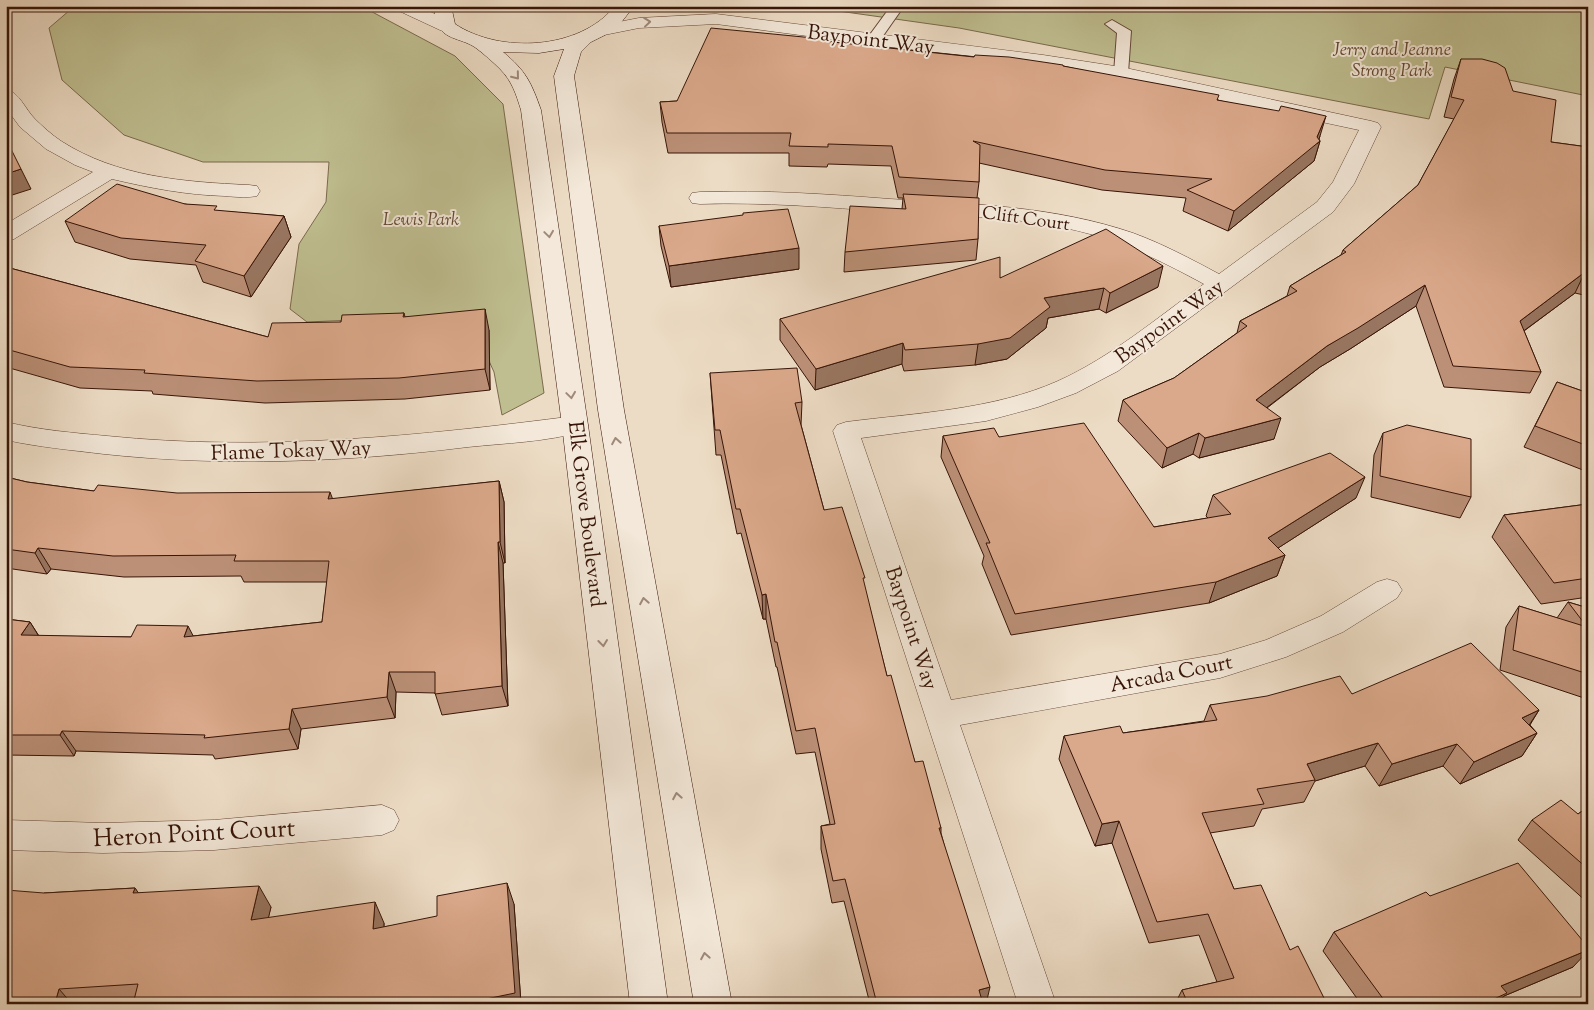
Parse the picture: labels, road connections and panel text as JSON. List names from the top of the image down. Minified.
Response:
{"streets":{"street":["Baypoint Way","Clift Court","Flame Tokay Way","Elk Grove Boulevard","Arcada Court","Heron Point Court"]},"crossings":[["Baypoint Way","Clift Court"],["Baypoint Way","Elk Grove Boulevard"],["Baypoint Way","Arcada Court"],["Flame Tokay Way","Elk Grove Boulevard"]],"parks":["Jerry and Jeanne Strong Park","Lewis Park"]}
